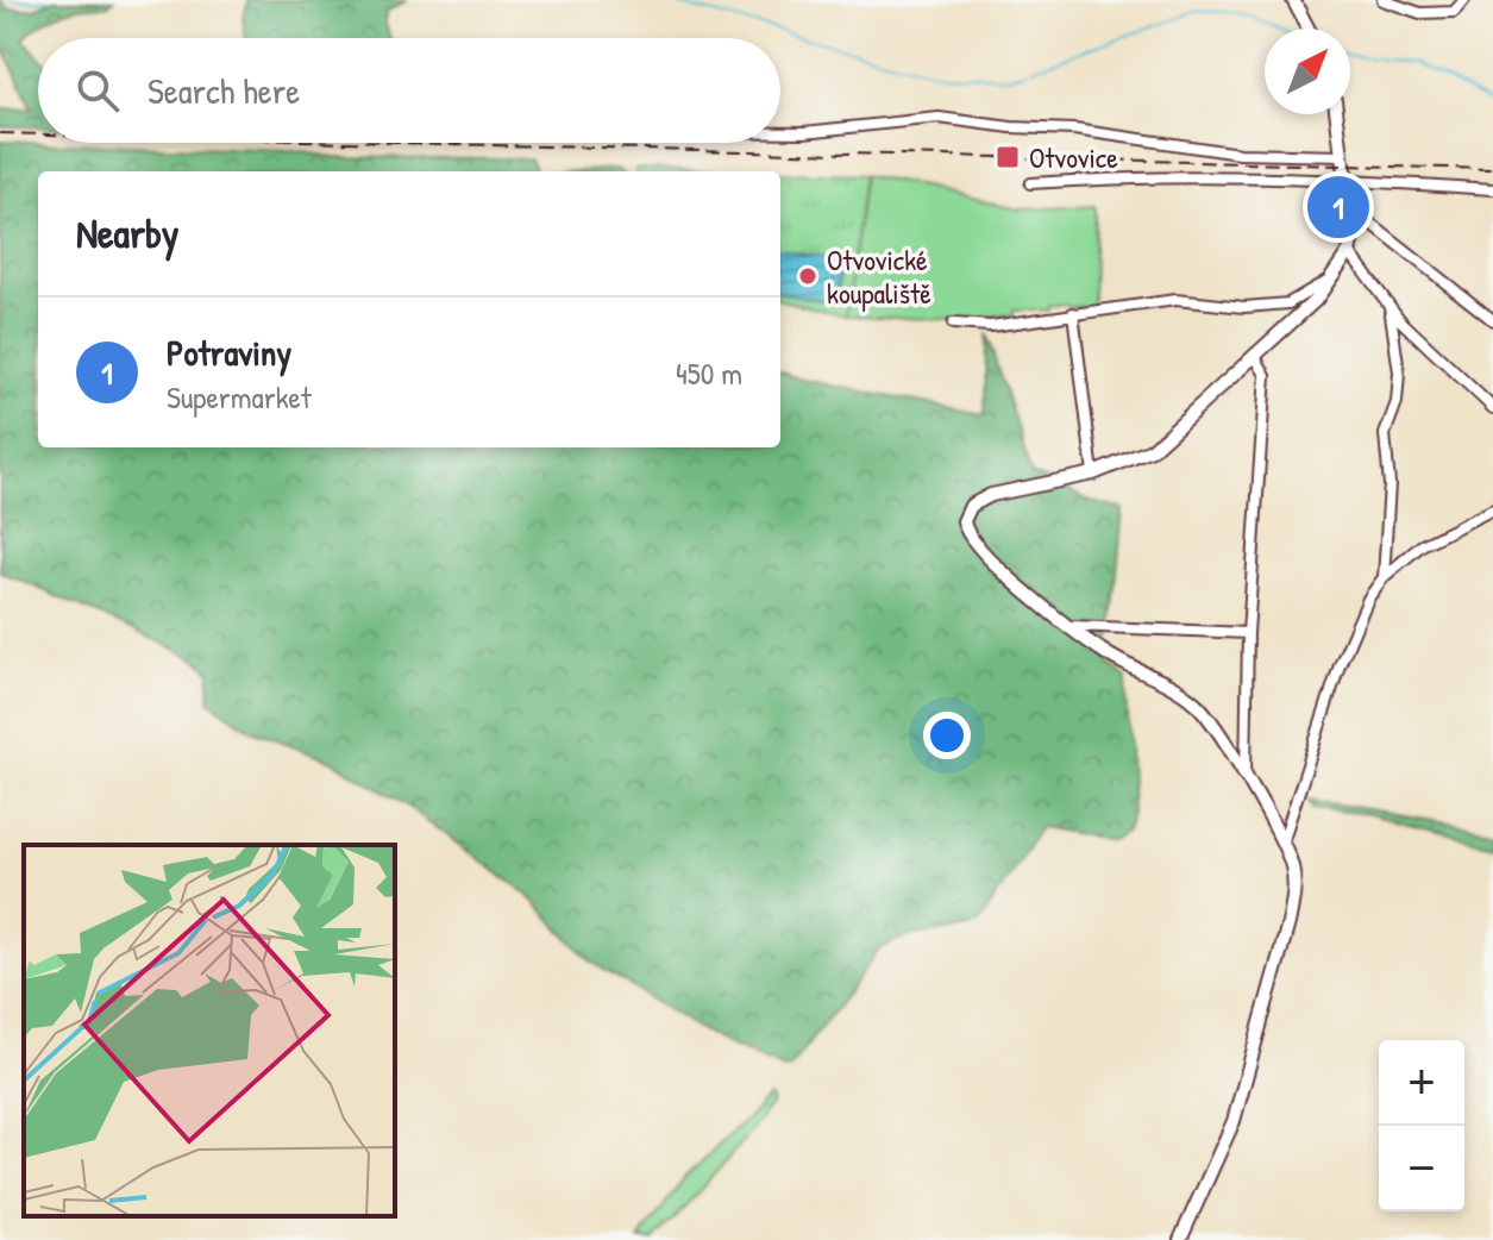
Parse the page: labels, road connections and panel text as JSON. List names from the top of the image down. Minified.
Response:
{"places":{"transit":["Otvovice"],"other":["Otvovické koupaliště"]},"north":"top right","page":{"search":"Search here","pins":"1","heading":"Nearby","list":[{"mark":"1","name":"Potraviny","note":"Supermarket","value":"450 m"}],"map_buttons":["+","−"]}}
